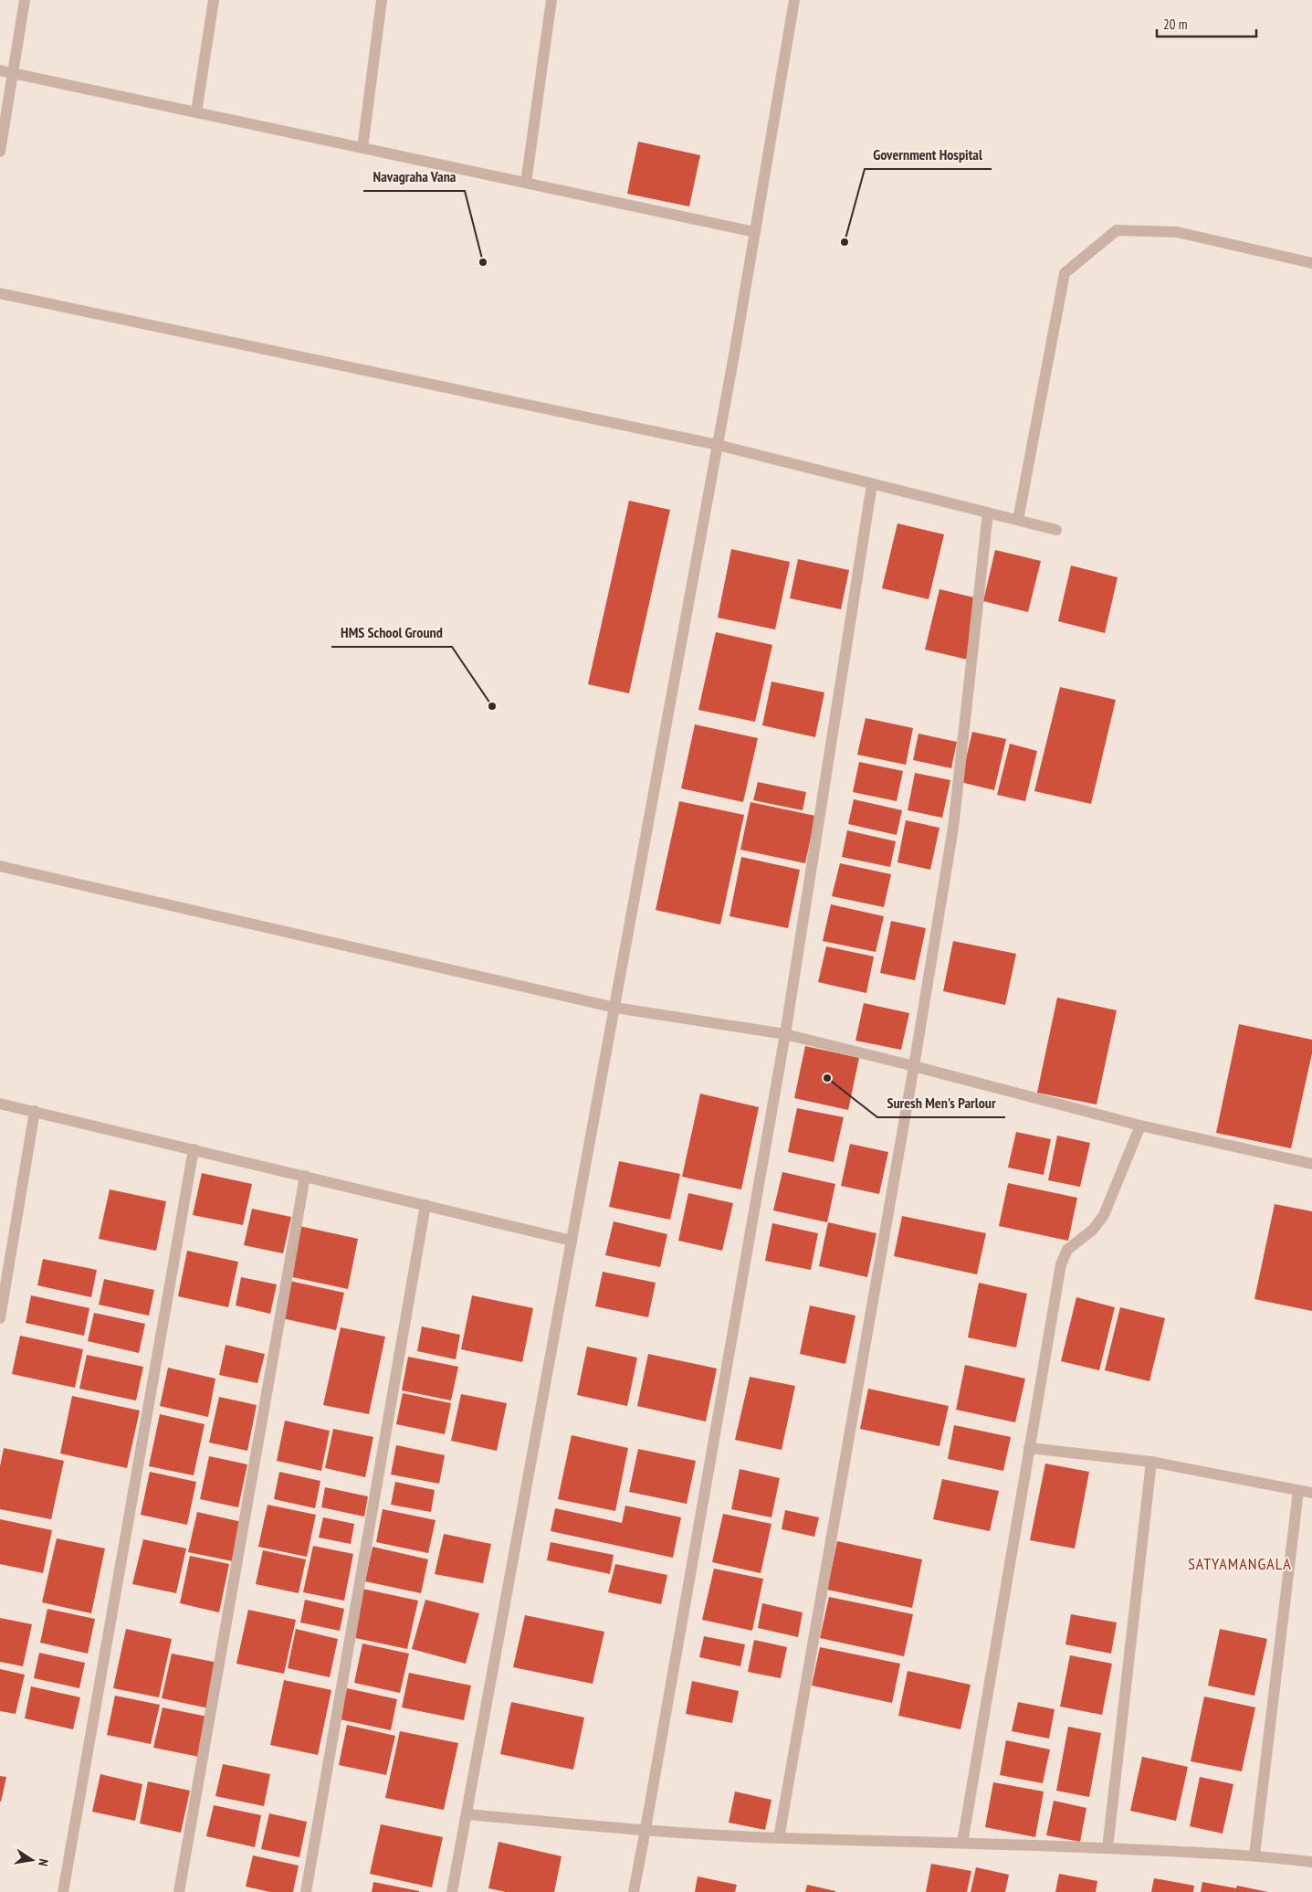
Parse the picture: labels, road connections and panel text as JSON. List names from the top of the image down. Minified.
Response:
{"districts":["SATYAMANGALA"],"places":["Government Hospital","Navagraha Vana","HMS School Ground","Suresh Men's Parlour"],"scale_bar":"20 m","north":"right"}
